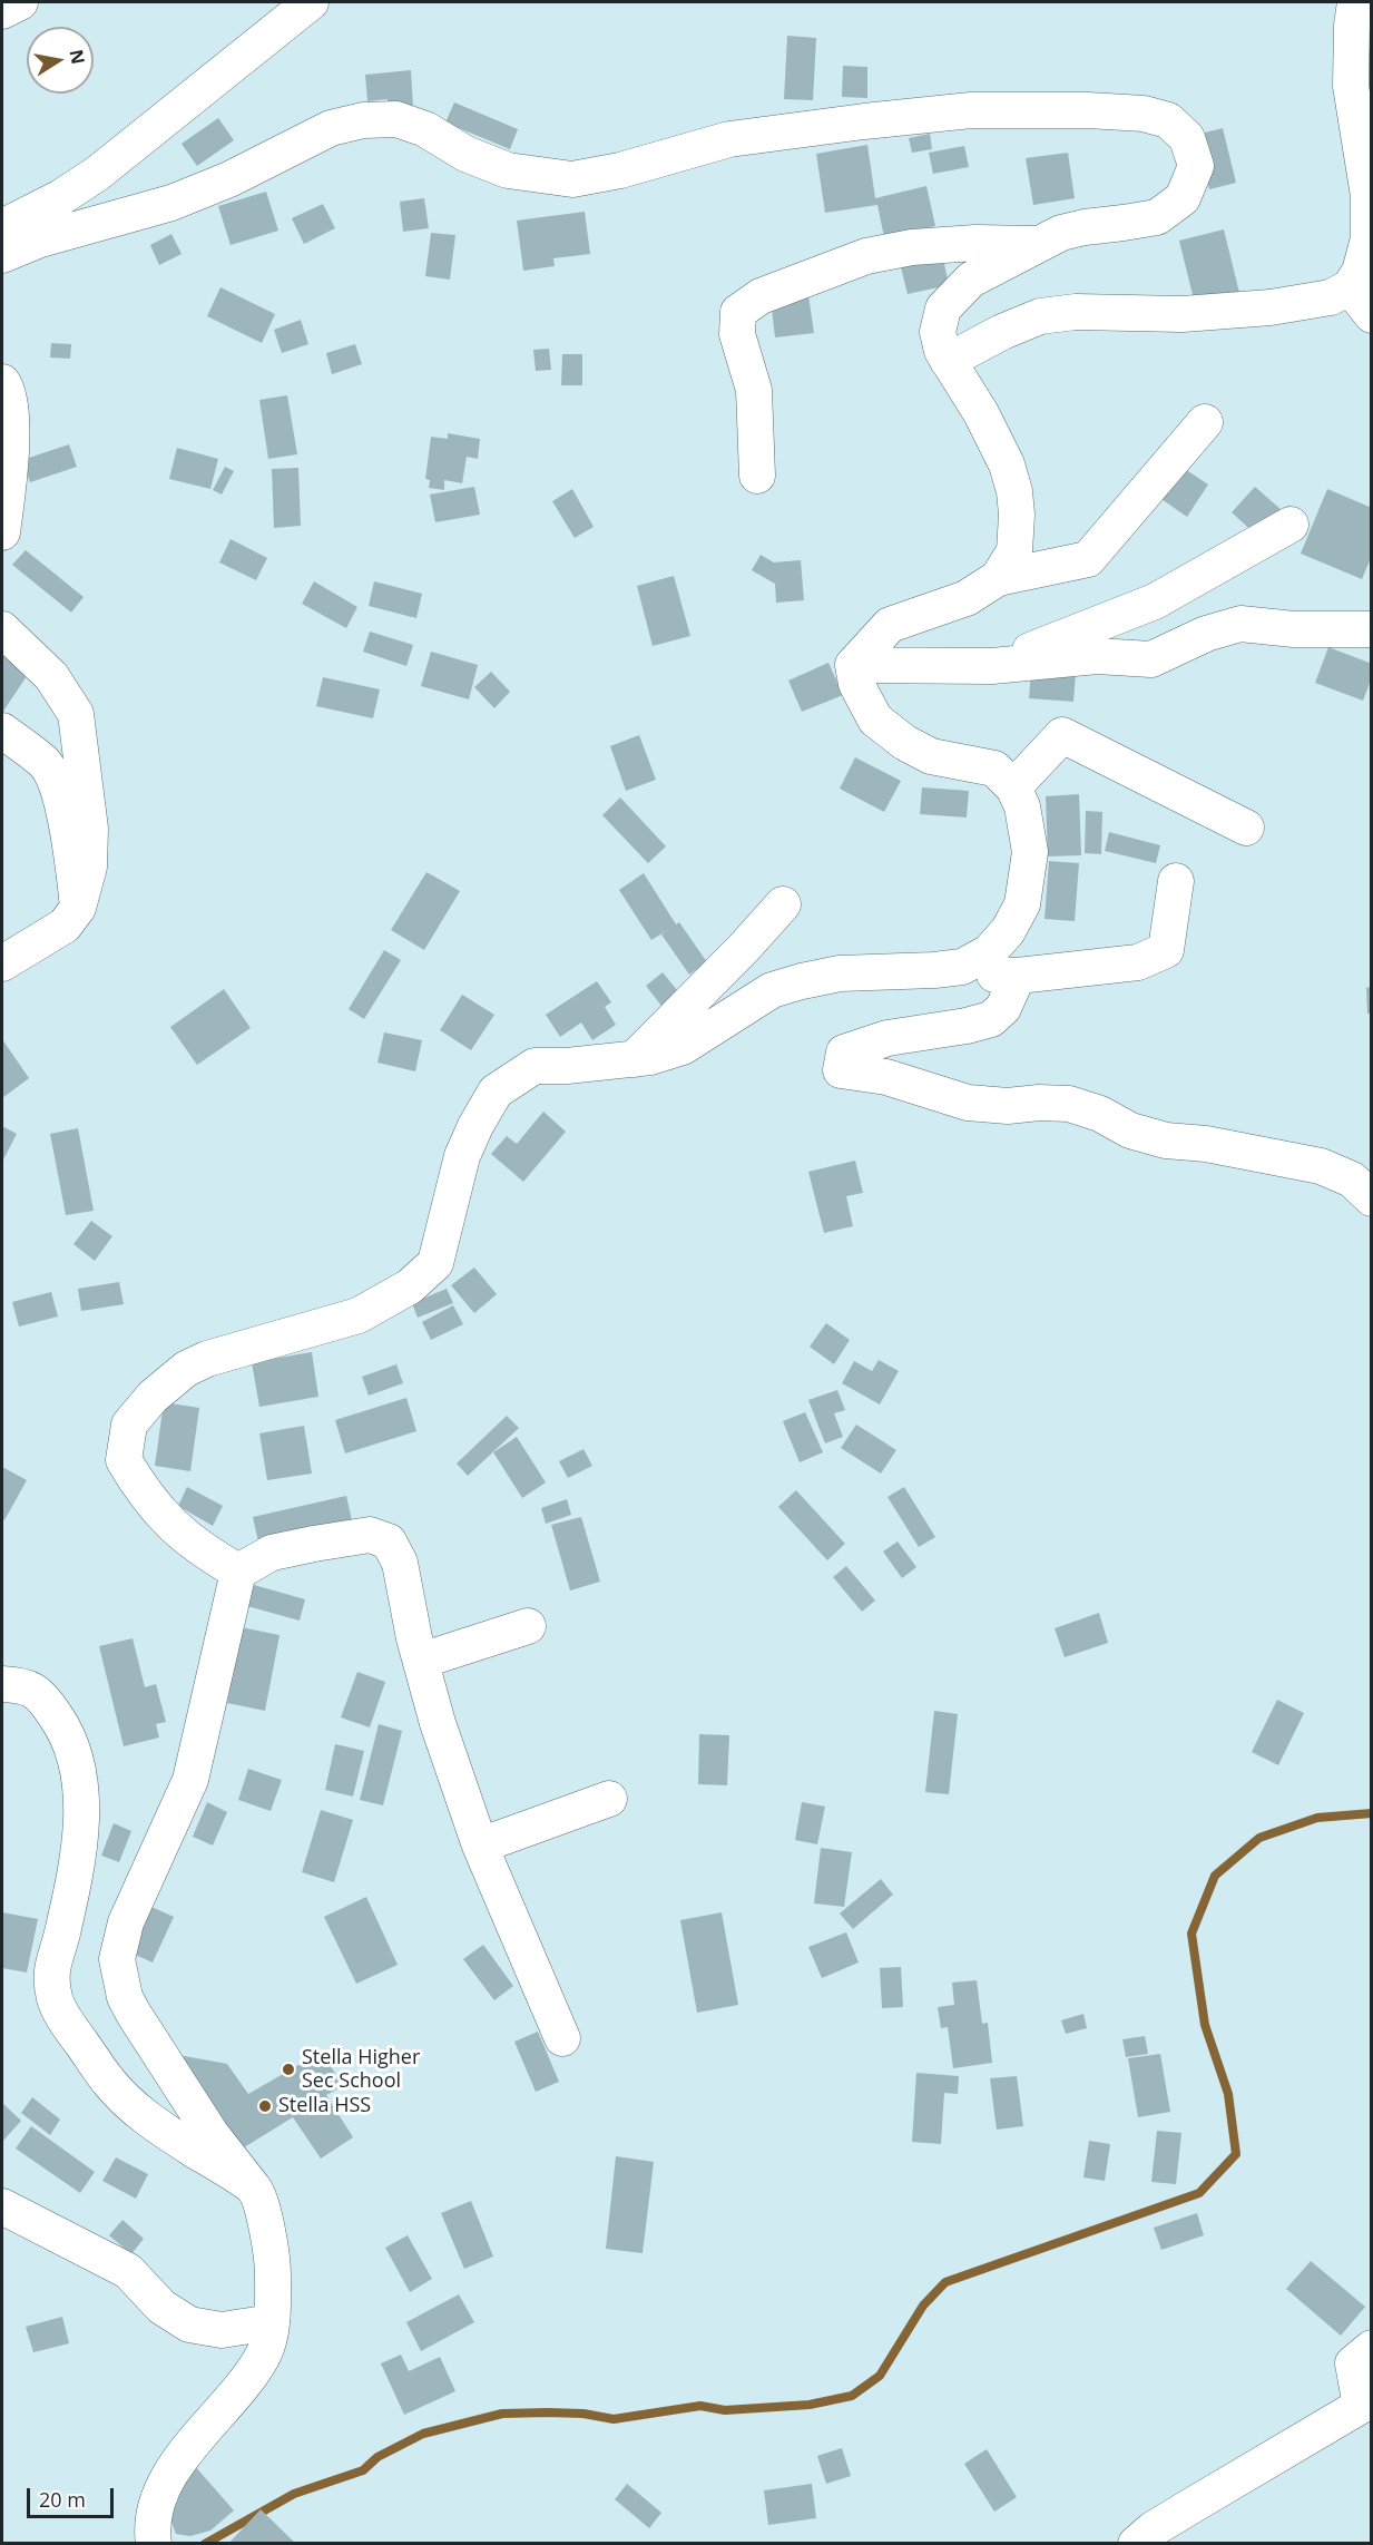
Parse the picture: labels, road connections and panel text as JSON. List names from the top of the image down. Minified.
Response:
{"places":["Stella Higher Sec School","Stella HSS"],"scale_bar":"20 m","north":"right"}
